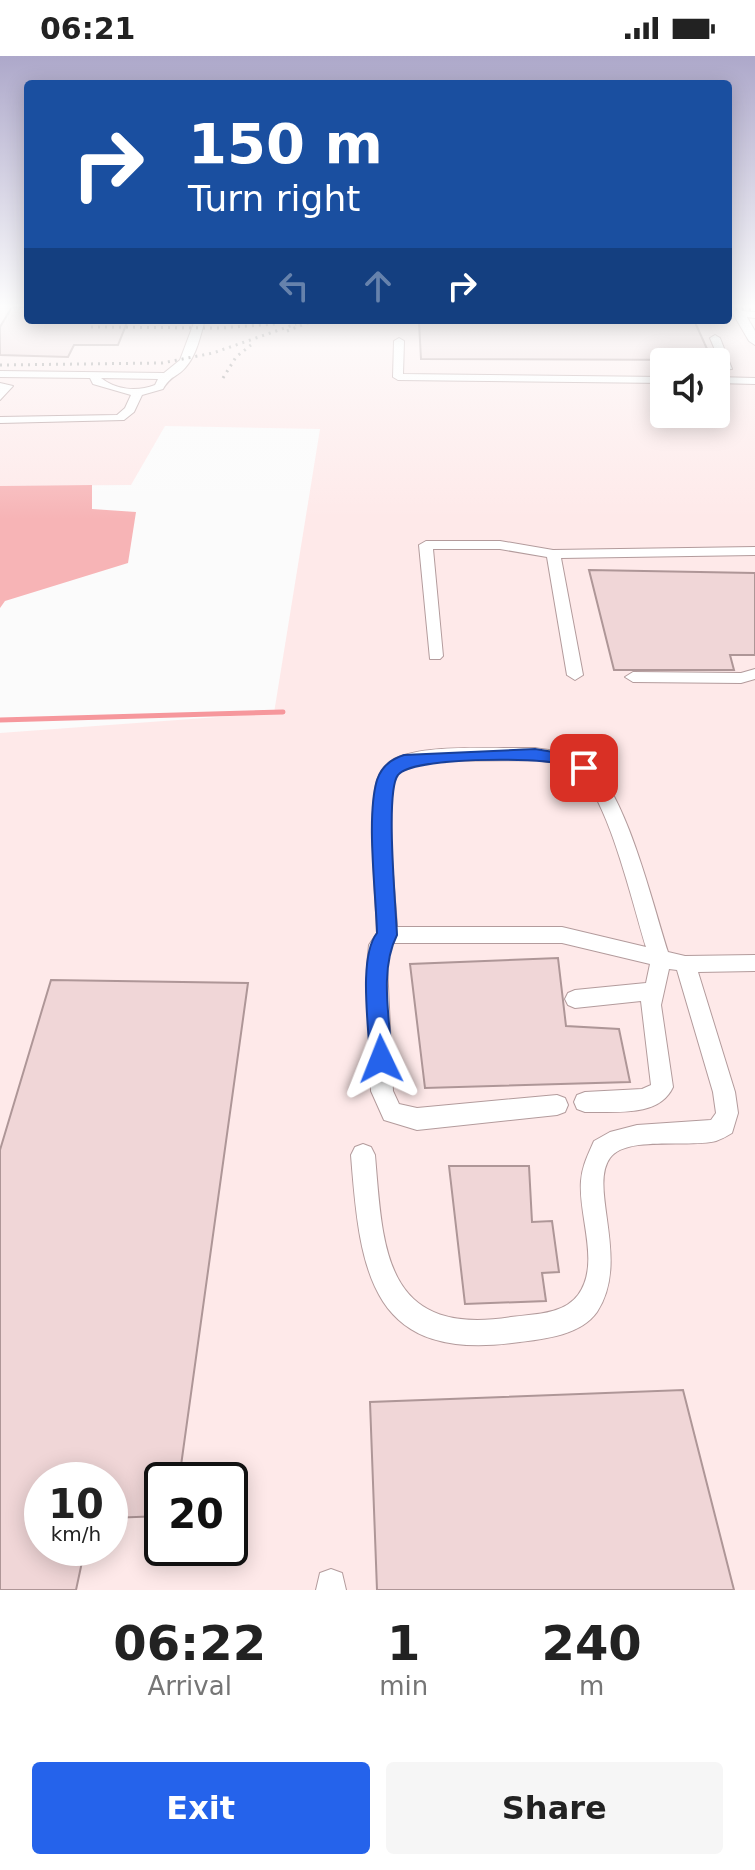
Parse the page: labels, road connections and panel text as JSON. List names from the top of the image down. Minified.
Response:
{"page":{"status":"06:21","turn":["150 m","Turn right"],"speed":"10 km/h","limit":"20","eta":["06:22","Arrival","1","min","240","m"],"buttons":["Exit","Share"]}}
